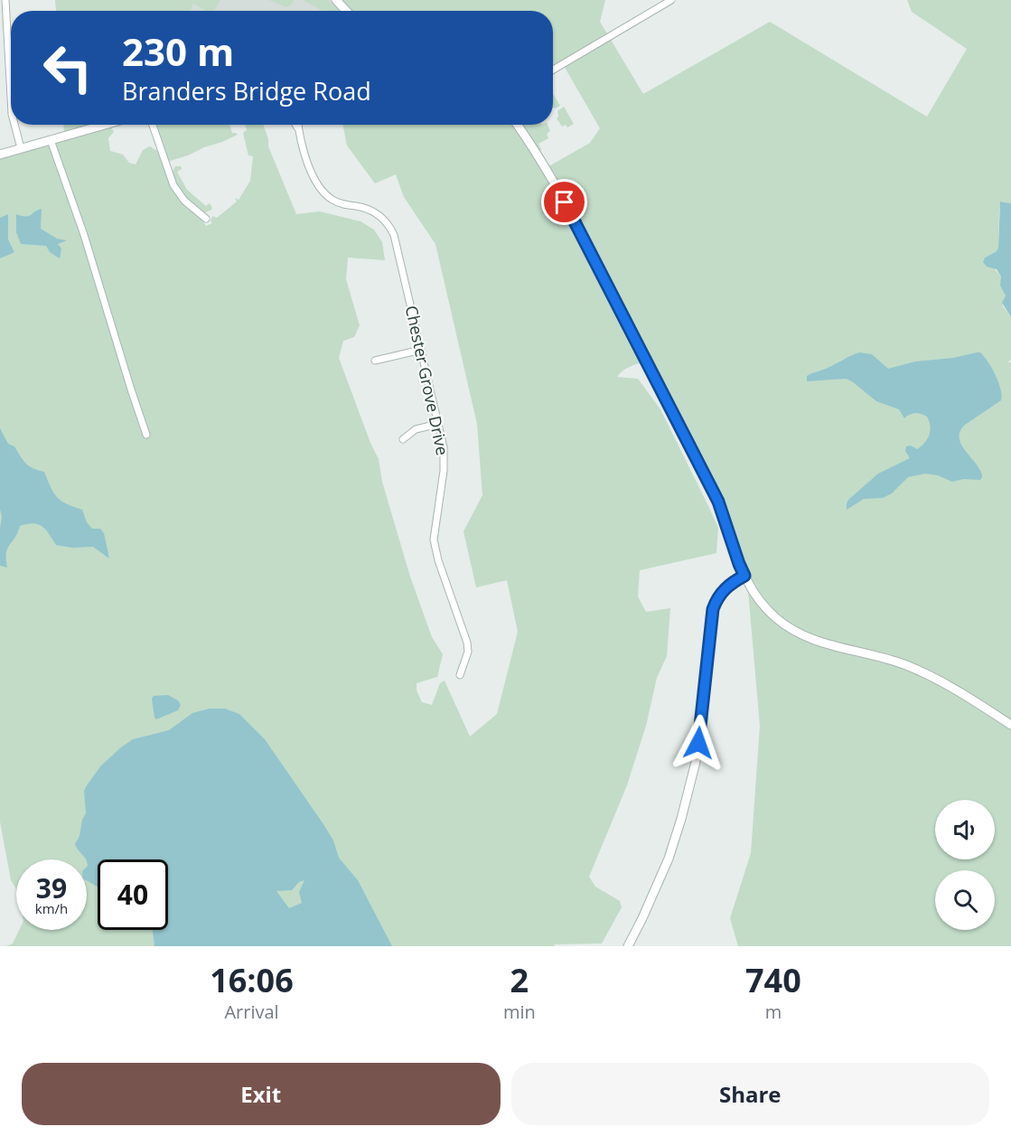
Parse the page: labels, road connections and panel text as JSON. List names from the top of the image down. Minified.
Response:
{"streets":{"street":["Chester Grove Drive"]},"page":{"turn":["230 m","Branders Bridge Road"],"speed":"39 km/h","limit":"40","eta":["16:06","Arrival","2","min","740","m"],"buttons":["Exit","Share"]}}
